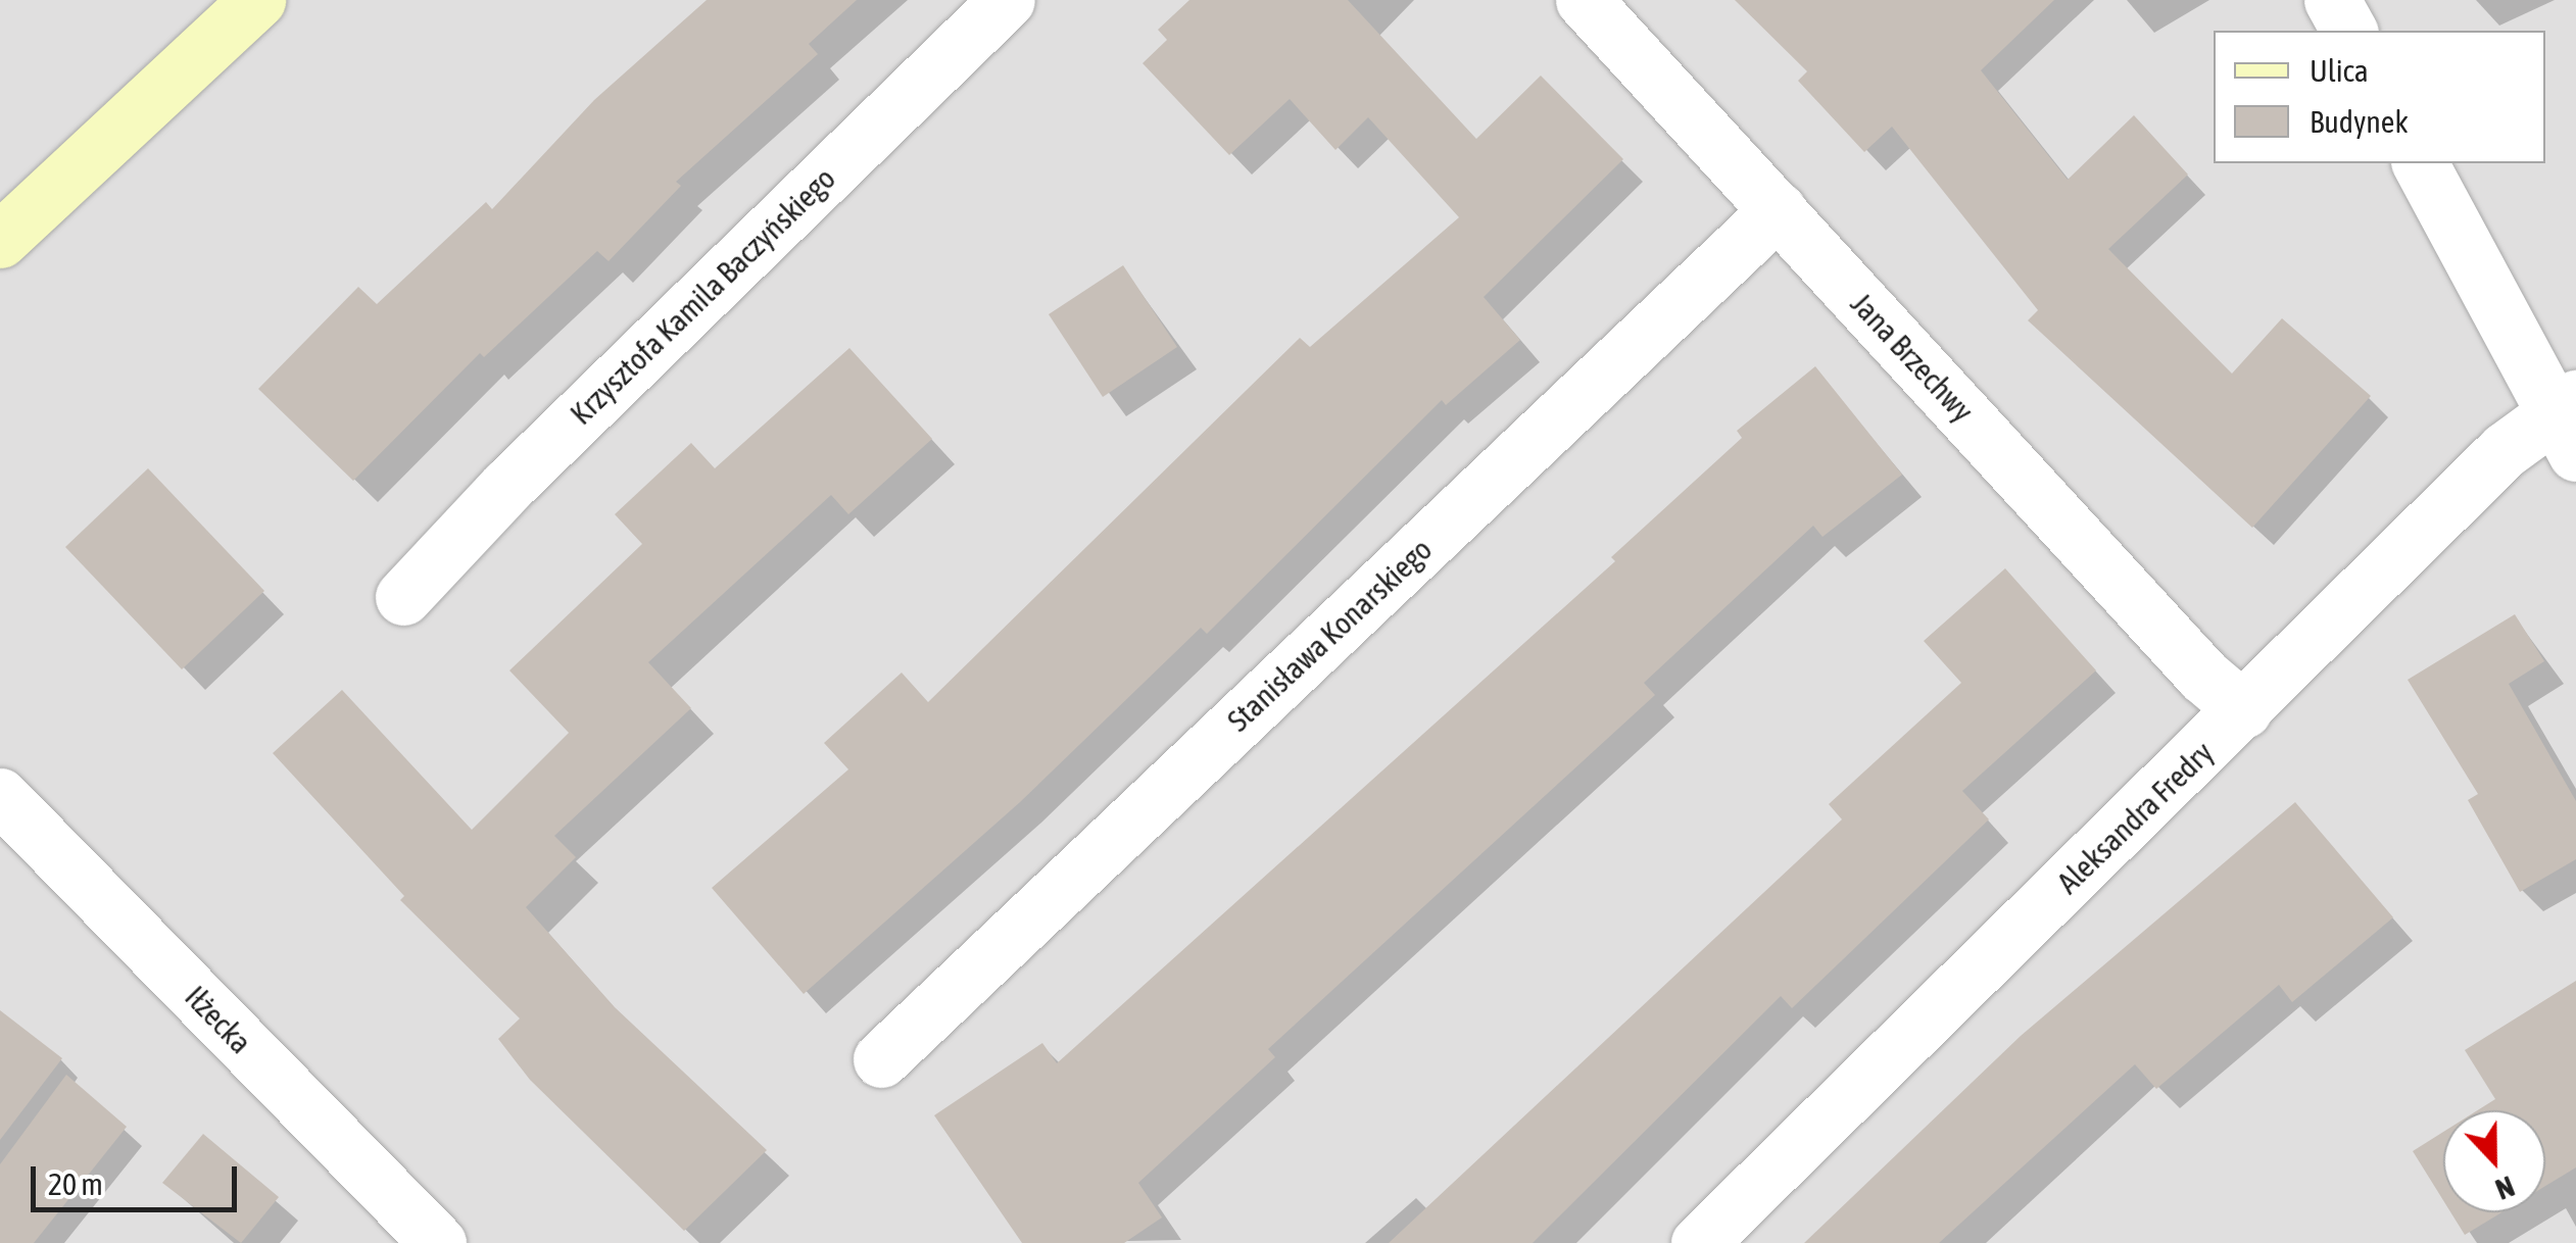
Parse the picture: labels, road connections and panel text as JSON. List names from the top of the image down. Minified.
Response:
{"streets":{"street":["Krzysztofa Kamila Baczyńskiego","Jana Brzechwy","Stanisława Konarskiego","Aleksandra Fredry","Iłżecka"]},"crossings":[["Jana Brzechwy","Stanisława Konarskiego"],["Jana Brzechwy","Aleksandra Fredry"]],"legend":["Ulica","Budynek"],"scale_bar":"20 m","north":"bottom"}
